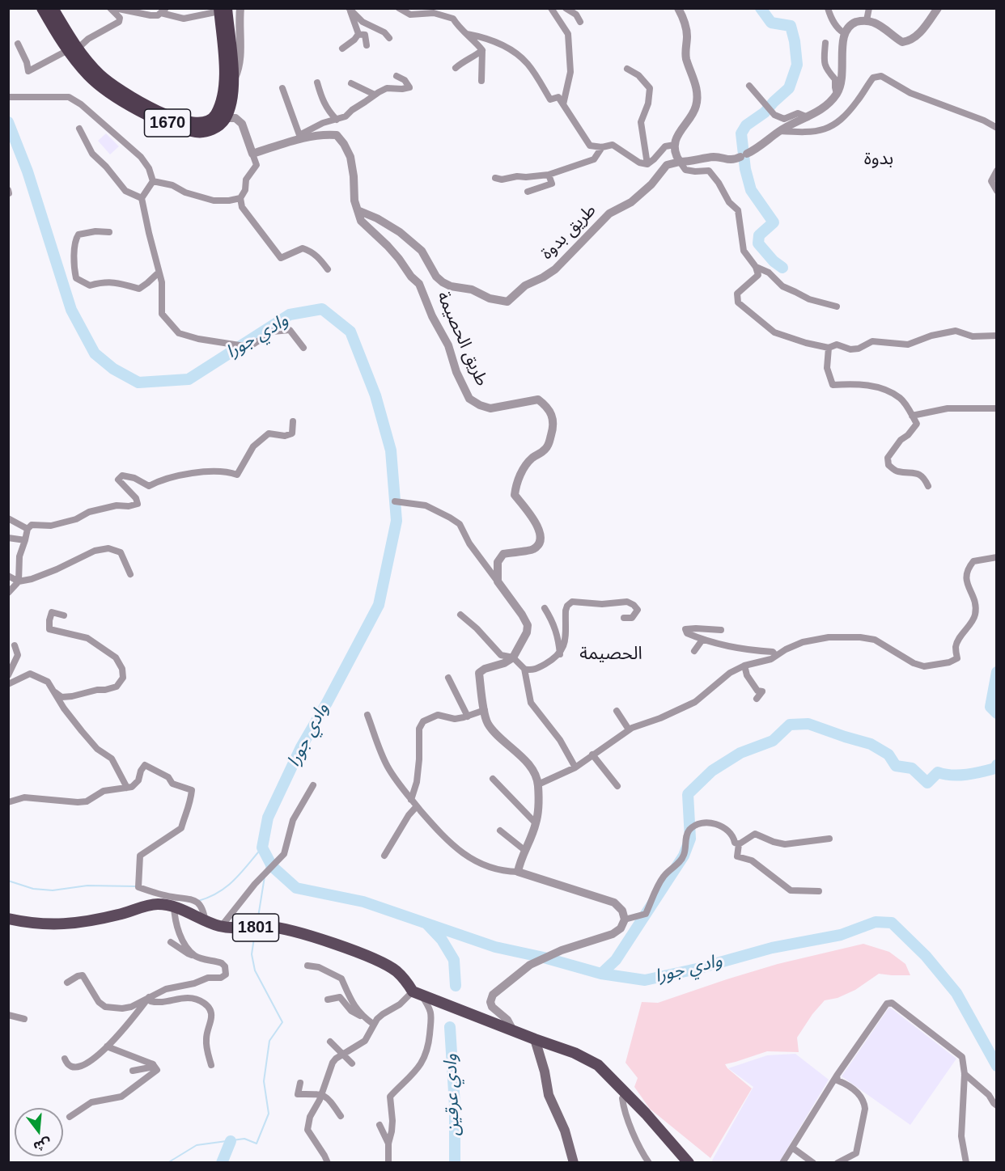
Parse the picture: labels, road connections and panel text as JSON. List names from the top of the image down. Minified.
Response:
{"streets":{"highway":["1670"],"main road":["1801"],"street":["طريق بدوة","طريق الحصيمة"]},"crossings":[["طريق بدوة","طريق الحصيمة"]],"districts":["بدوة","الحصيمة"],"water":["وادي جورا","وادي عرقين"],"north":"bottom"}
